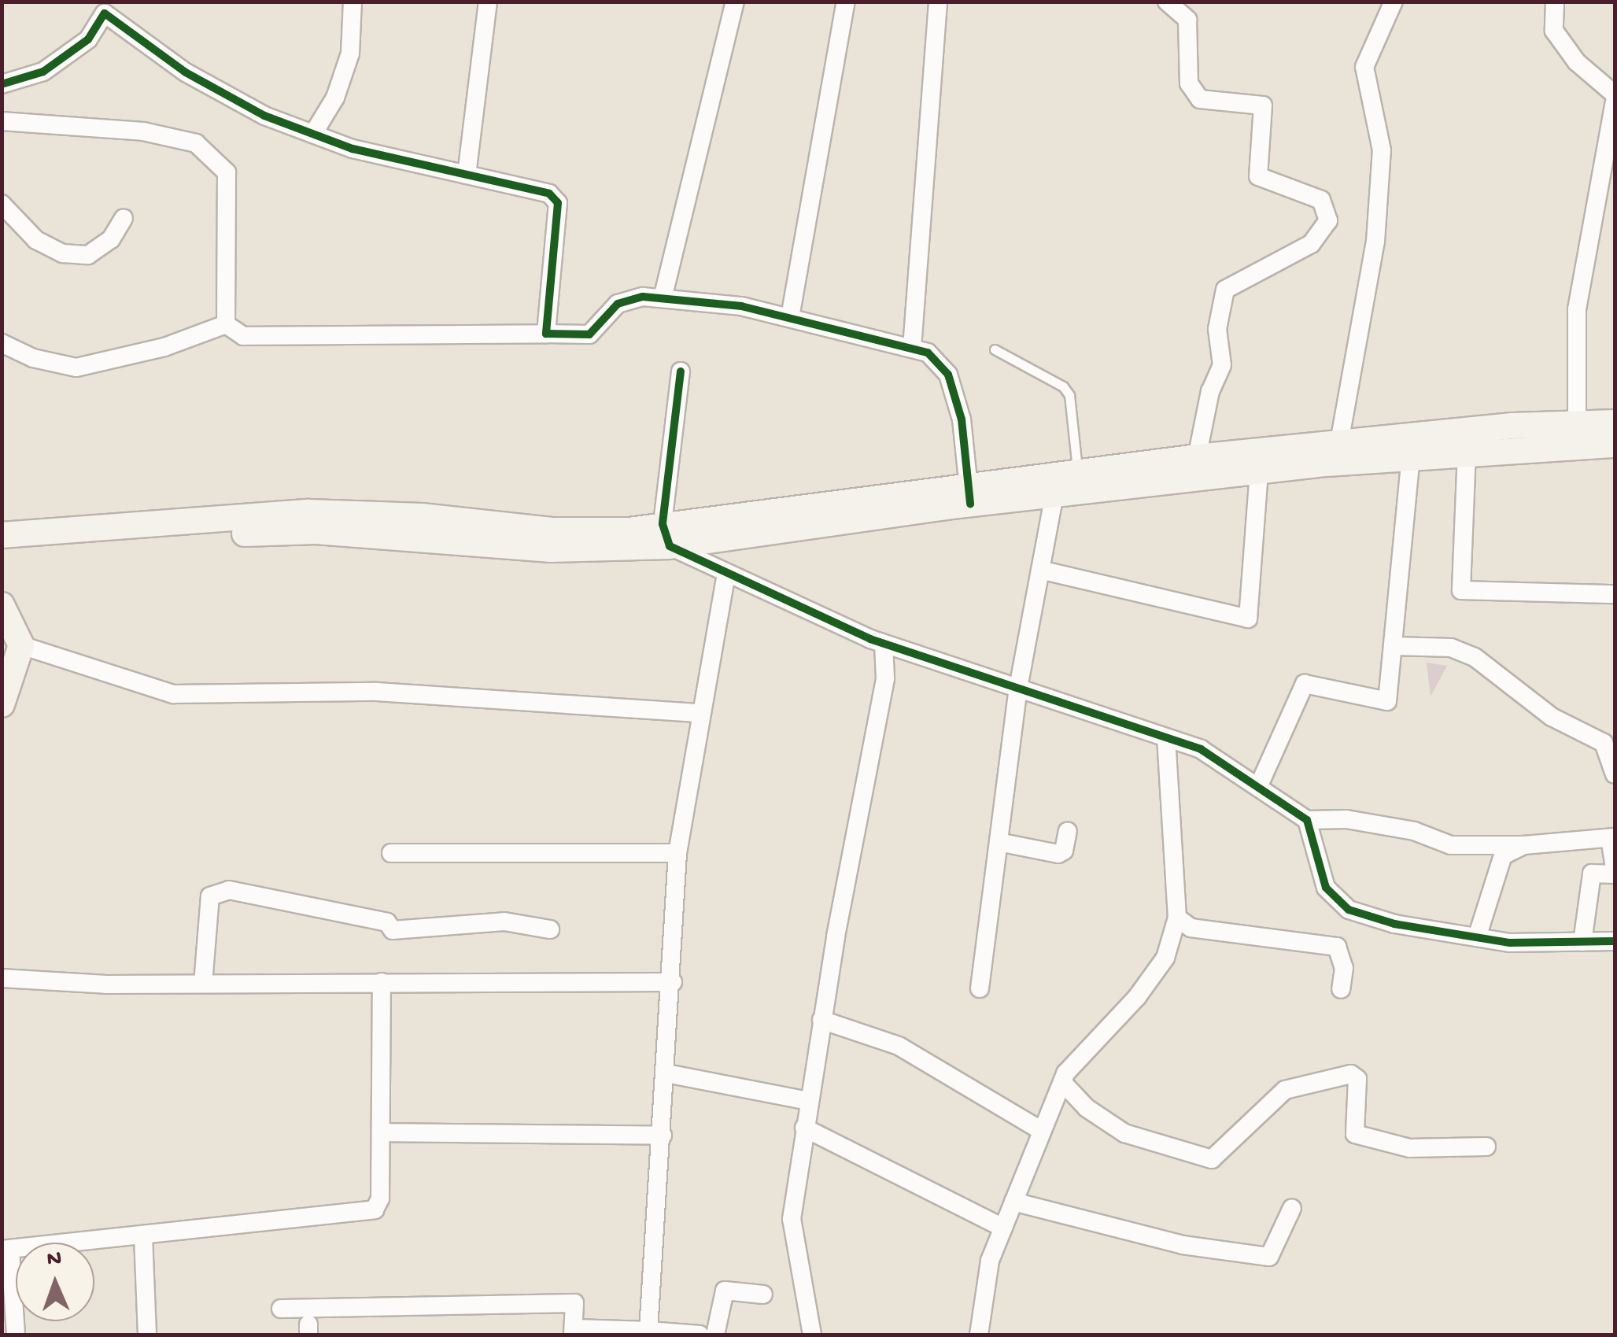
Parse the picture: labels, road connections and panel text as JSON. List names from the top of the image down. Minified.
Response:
{"north":"top"}
